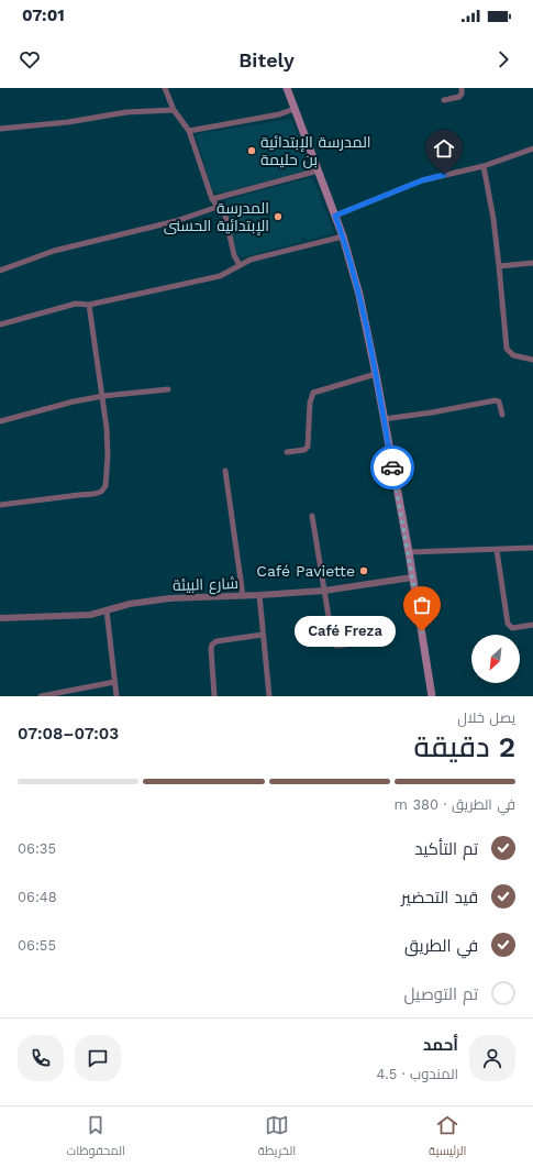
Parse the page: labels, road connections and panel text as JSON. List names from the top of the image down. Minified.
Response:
{"streets":{"street":["شارع البيئة"]},"places":["المدرسة الإبتدائية بن حليمة","المدرسة الإبتدائية الحسنى","Café Paviette","Café Freza"],"north":"bottom left","page":{"status":"07:01","header":"Bitely","bubble":"Café Freza","heading":["2 دقيقة","يصل خلال","07:03–07:08"],"panel":["أحمد","المندوب · 4.5"],"bar":"في الطريق · 380 m","list":[["تم التأكيد","06:35"],["قيد التحضير","06:48"],["في الطريق","06:55"],"تم التوصيل"],"tabs":["الرئيسية","الخريطة","المحفوظات"]}}
